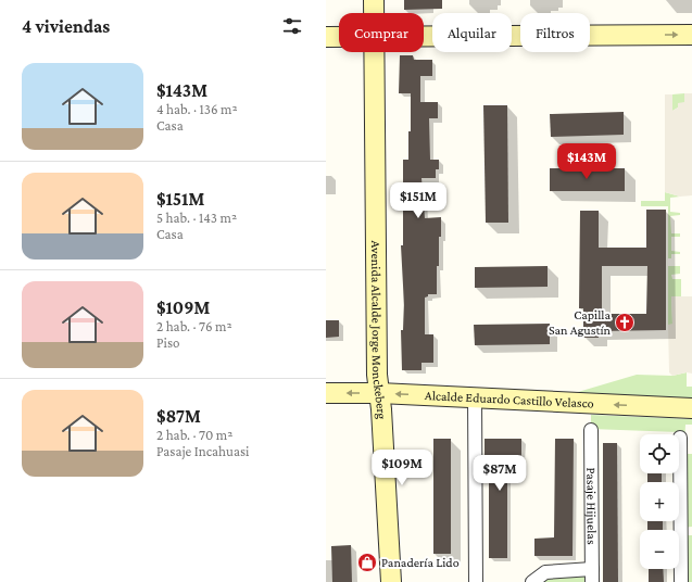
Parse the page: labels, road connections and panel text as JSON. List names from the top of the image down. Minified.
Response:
{"streets":{"main road":["Avenida Alcalde Jorge Monckeberg","Alcalde Eduardo Castillo Velasco"],"street":["Pasaje Hijuelas"]},"crossings":[["Avenida Alcalde Jorge Monckeberg","Alcalde Eduardo Castillo Velasco"]],"one_way":["Alcalde Eduardo Castillo Velasco"],"places":{"church":["Capilla San Agustín"],"shop":["Panadería Lido"]},"page":{"heading":"4 viviendas","chip":["Comprar","Alquilar","Filtros"],"list":[{"name":"$143M","note":"4 hab. · 136 m² · Casa"},{"name":"$151M","note":"5 hab. · 143 m² · Casa"},{"name":"$109M","note":"2 hab. · 76 m² · Piso"},{"name":"$87M","note":"2 hab. · 70 m² · Pasaje Incahuasi"}],"price":["$143M","$151M","$109M","$87M"],"map_buttons":["+","−"]}}
